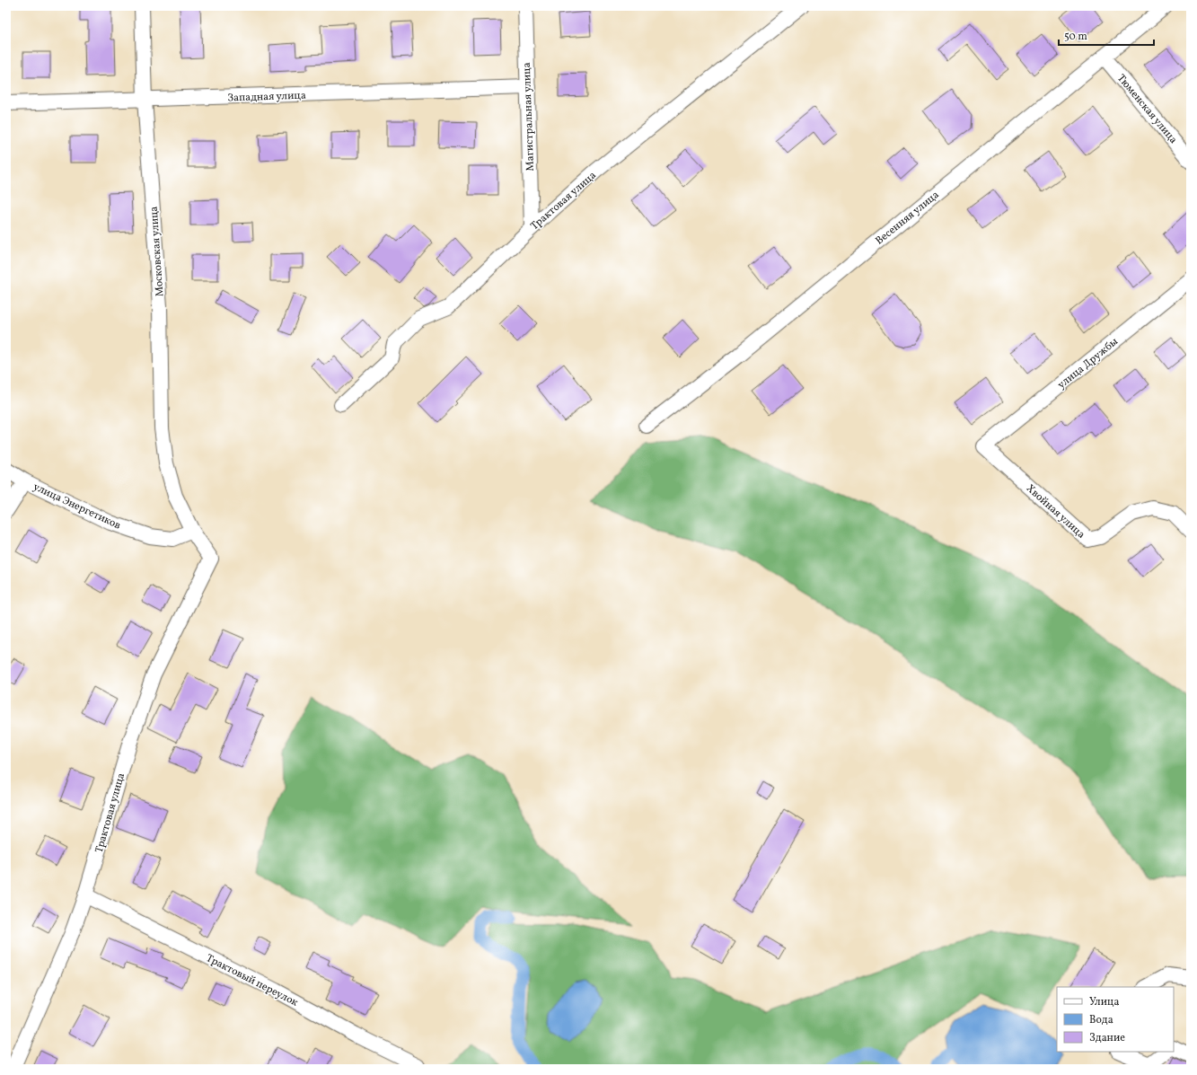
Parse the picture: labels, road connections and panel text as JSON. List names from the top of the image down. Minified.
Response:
{"streets":{"street":["Западная улица","Тюменская улица","Магистральная улица","Трактовая улица","Весенняя улица","Московская улица","улица Дружбы","улица Энергетиков","Хвойная улица","Трактовый переулок"]},"crossings":[["Западная улица","Магистральная улица"],["Западная улица","Московская улица"],["Тюменская улица","Весенняя улица"],["Магистральная улица","Трактовая улица"],["Трактовая улица","Московская улица"],["Трактовая улица","Трактовый переулок"],["Московская улица","улица Энергетиков"],["улица Дружбы","Хвойная улица"]],"legend":["Улица","Вода","Здание"],"scale_bar":"50 m"}
